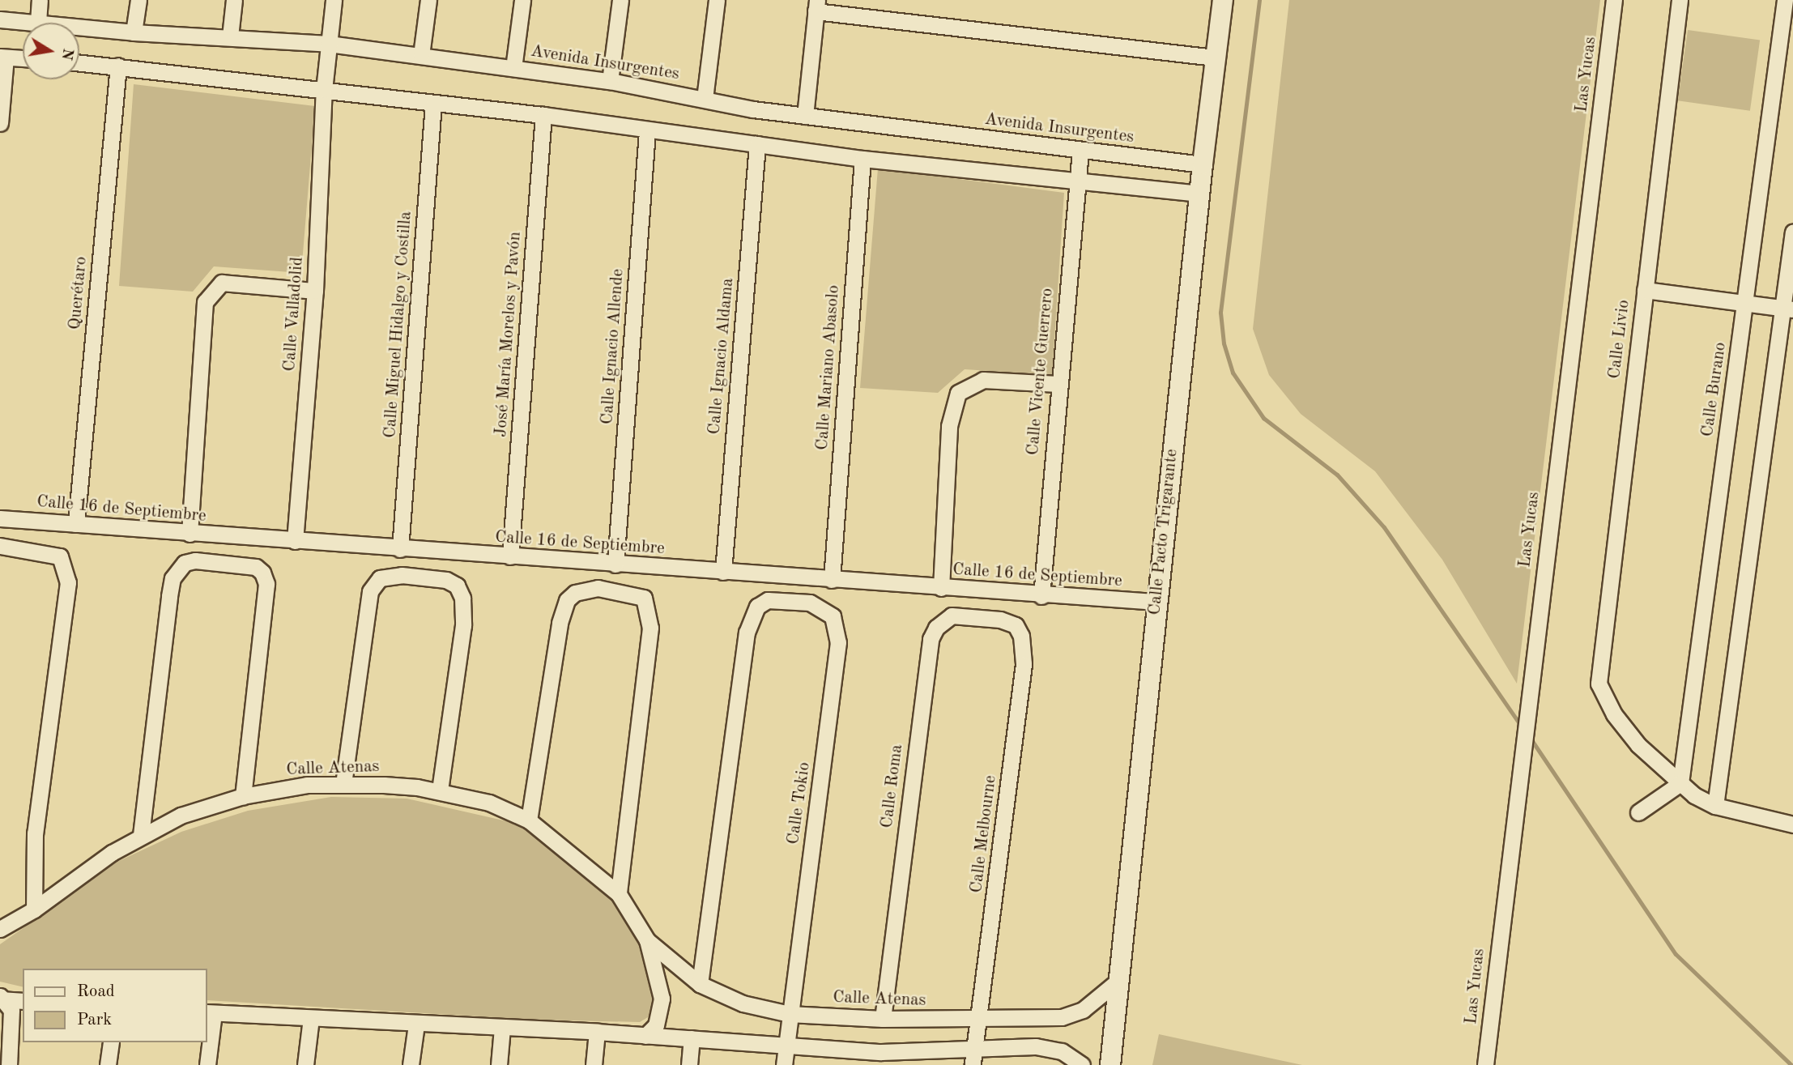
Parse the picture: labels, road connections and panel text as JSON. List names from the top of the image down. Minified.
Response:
{"streets":{"street":["Avenida Insurgentes","Las Yucas","Querétaro","Calle Valladolid","Calle Miguel Hidalgo y Costilla","José María Morelos y Pavón","Calle Livio","Calle Ignacio Allende","Calle Ignacio Aldama","Calle Mariano Abasolo","Calle Vicente Guerrero","Calle Burano","Calle 16 de Septiembre","Calle Pacto Trigarante","Calle Atenas","Calle Roma","Calle Tokio","Calle Melbourne"]},"crossings":[["Avenida Insurgentes","Calle Valladolid"],["Avenida Insurgentes","Calle Vicente Guerrero"],["Avenida Insurgentes","Calle Pacto Trigarante"],["Querétaro","Calle 16 de Septiembre"],["Calle Valladolid","Calle 16 de Septiembre"],["Calle Miguel Hidalgo y Costilla","Calle 16 de Septiembre"],["José María Morelos y Pavón","Calle 16 de Septiembre"],["Calle Livio","Calle Burano"],["Calle Ignacio Allende","Calle 16 de Septiembre"],["Calle Ignacio Aldama","Calle 16 de Septiembre"],["Calle Mariano Abasolo","Calle 16 de Septiembre"],["Calle Vicente Guerrero","Calle 16 de Septiembre"],["Calle 16 de Septiembre","Calle Pacto Trigarante"],["Calle Pacto Trigarante","Calle Atenas"],["Calle Atenas","Calle Roma"],["Calle Atenas","Calle Tokio"],["Calle Atenas","Calle Melbourne"],["Calle Roma","Calle Melbourne"]],"legend":["Road","Park"],"north":"right"}
